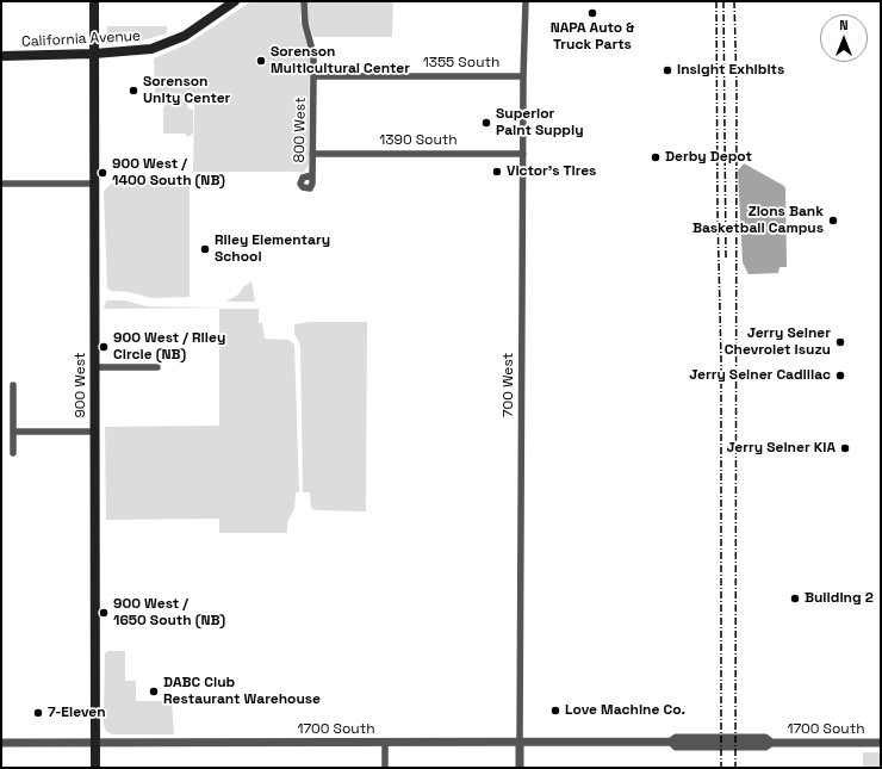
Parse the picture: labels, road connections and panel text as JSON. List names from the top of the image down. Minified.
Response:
{"streets":{"main road":["California Avenue","900 West"],"street":["1355 South","800 West","1390 South","700 West","1700 South"]},"crossings":[["California Avenue","900 West"],["1355 South","800 West"],["1355 South","700 West"],["800 West","1390 South"],["1390 South","700 West"],["900 West","1700 South"],["700 West","1700 South"]],"places":["NAPA Auto & Truck Parts","Sorenson Multicultural Center","Insight Exhibits","Sorenson Unity Center","Superior Paint Supply","Derby Depot","Victor's Tires","900 West / 1400 South (NB)","Zions Bank Basketball Campus","Riley Elementary School","Jerry Seiner Chevrolet Isuzu","900 West / Riley Circle (NB)","Jerry Seiner Cadillac","Jerry Seiner KIA","Building 2","900 West / 1650 South (NB)","DABC Club Restaurant Warehouse","Love Machine Co.","7-Eleven"],"north":"top"}
